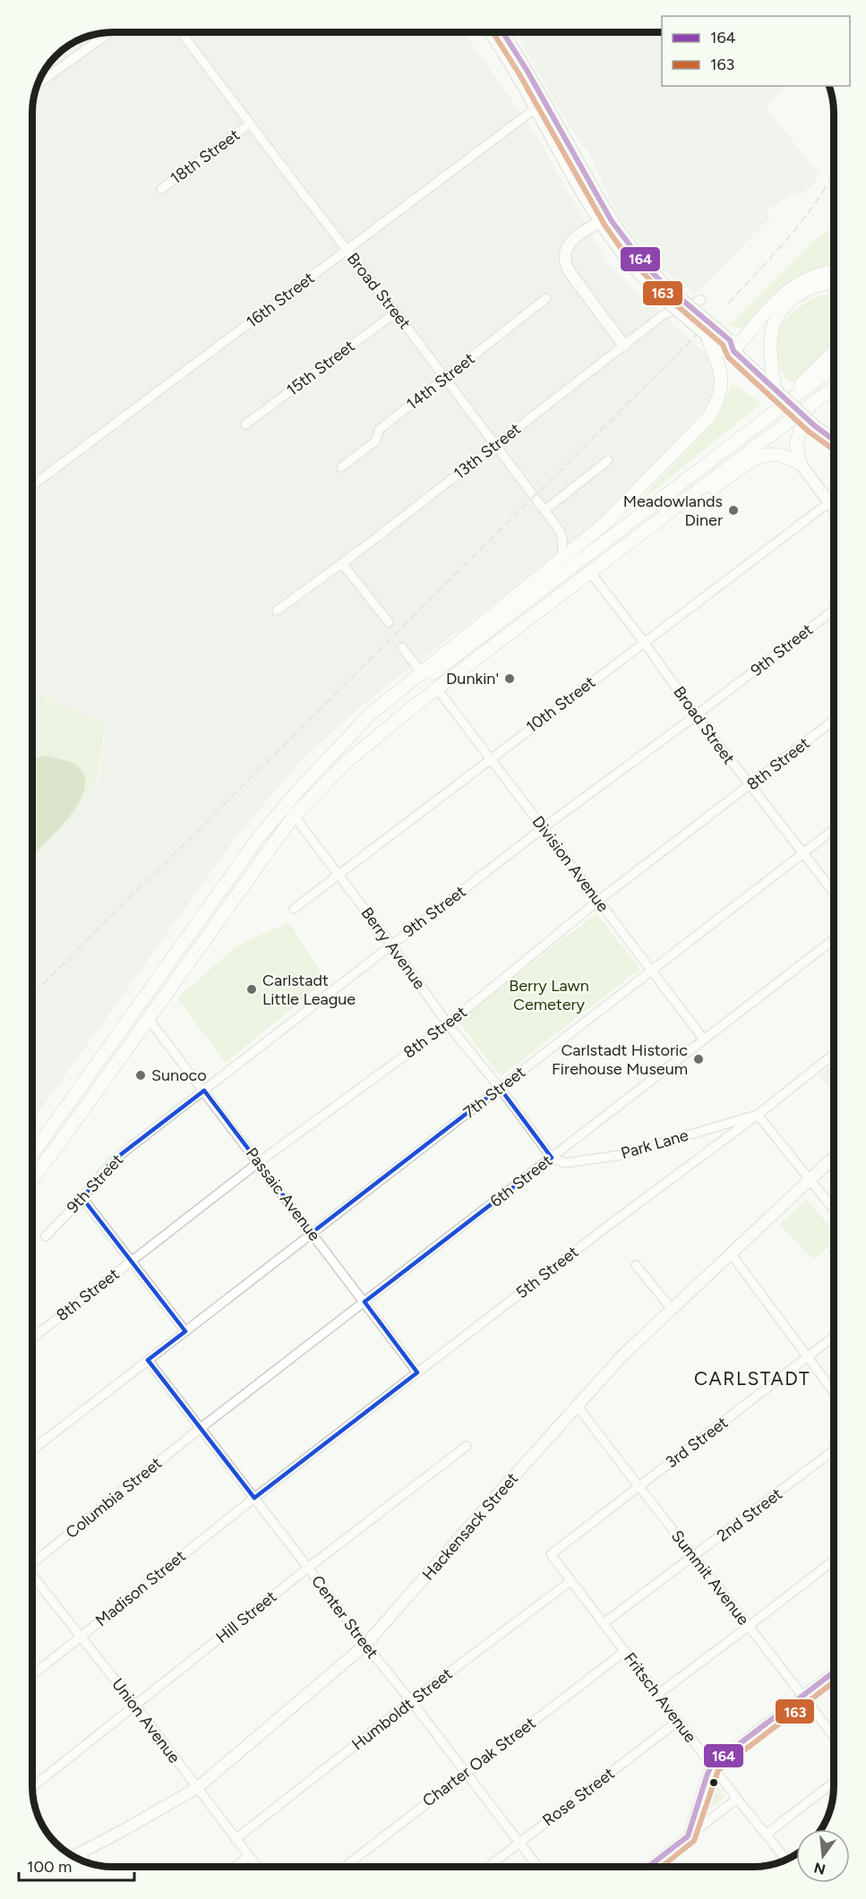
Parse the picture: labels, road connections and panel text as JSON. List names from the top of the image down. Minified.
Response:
{"streets":{"main road":["Hackensack Street"],"street":["18th Street","Broad Street","16th Street","15th Street","14th Street","13th Street","9th Street","10th Street","8th Street","Division Avenue","Berry Avenue","7th Street","Park Lane","6th Street","Passaic Avenue","5th Street","3rd Street","Columbia Street","2nd Street","Summit Avenue","Madison Street","Hill Street","Center Street","Fritsch Avenue","Humboldt Street","Union Avenue","Charter Oak Street","Rose Street"]},"crossings":[["18th Street","Broad Street"],["Broad Street","16th Street"],["Broad Street","15th Street"],["Broad Street","14th Street"],["Broad Street","13th Street"],["Broad Street","9th Street"],["Broad Street","10th Street"],["Broad Street","8th Street"],["Broad Street","7th Street"],["9th Street","Division Avenue"],["9th Street","Berry Avenue"],["9th Street","Passaic Avenue"],["10th Street","Division Avenue"],["10th Street","Berry Avenue"],["8th Street","Division Avenue"],["8th Street","Berry Avenue"],["8th Street","Passaic Avenue"],["Division Avenue","7th Street"],["Division Avenue","6th Street"],["Berry Avenue","7th Street"],["Berry Avenue","Park Lane"],["Berry Avenue","6th Street"],["7th Street","Passaic Avenue"],["7th Street","Center Street"],["Park Lane","6th Street"],["Park Lane","5th Street"],["6th Street","Passaic Avenue"],["6th Street","Columbia Street"],["6th Street","Center Street"],["Passaic Avenue","5th Street"],["5th Street","Madison Street"],["5th Street","Center Street"],["3rd Street","Summit Avenue"],["3rd Street","Fritsch Avenue"],["Columbia Street","Center Street"],["2nd Street","Summit Avenue"],["2nd Street","Fritsch Avenue"],["Hackensack Street","Summit Avenue"],["Hackensack Street","Center Street"],["Hackensack Street","Union Avenue"],["Madison Street","Center Street"],["Madison Street","Union Avenue"],["Hill Street","Center Street"],["Hill Street","Union Avenue"],["Center Street","Humboldt Street"],["Center Street","Charter Oak Street"],["Center Street","Rose Street"],["Fritsch Avenue","Humboldt Street"],["Fritsch Avenue","Charter Oak Street"],["Fritsch Avenue","Rose Street"],["Humboldt Street","Union Avenue"]],"districts":["CARLSTADT"],"parks":["Berry Lawn Cemetery"],"places":["Meadowlands Diner","Dunkin'","Carlstadt Little League","Carlstadt Historic Firehouse Museum","Sunoco"],"lines":["transit line 164","transit line 163"],"legend":["164","163"],"scale_bar":"100 m","north":"bottom"}
